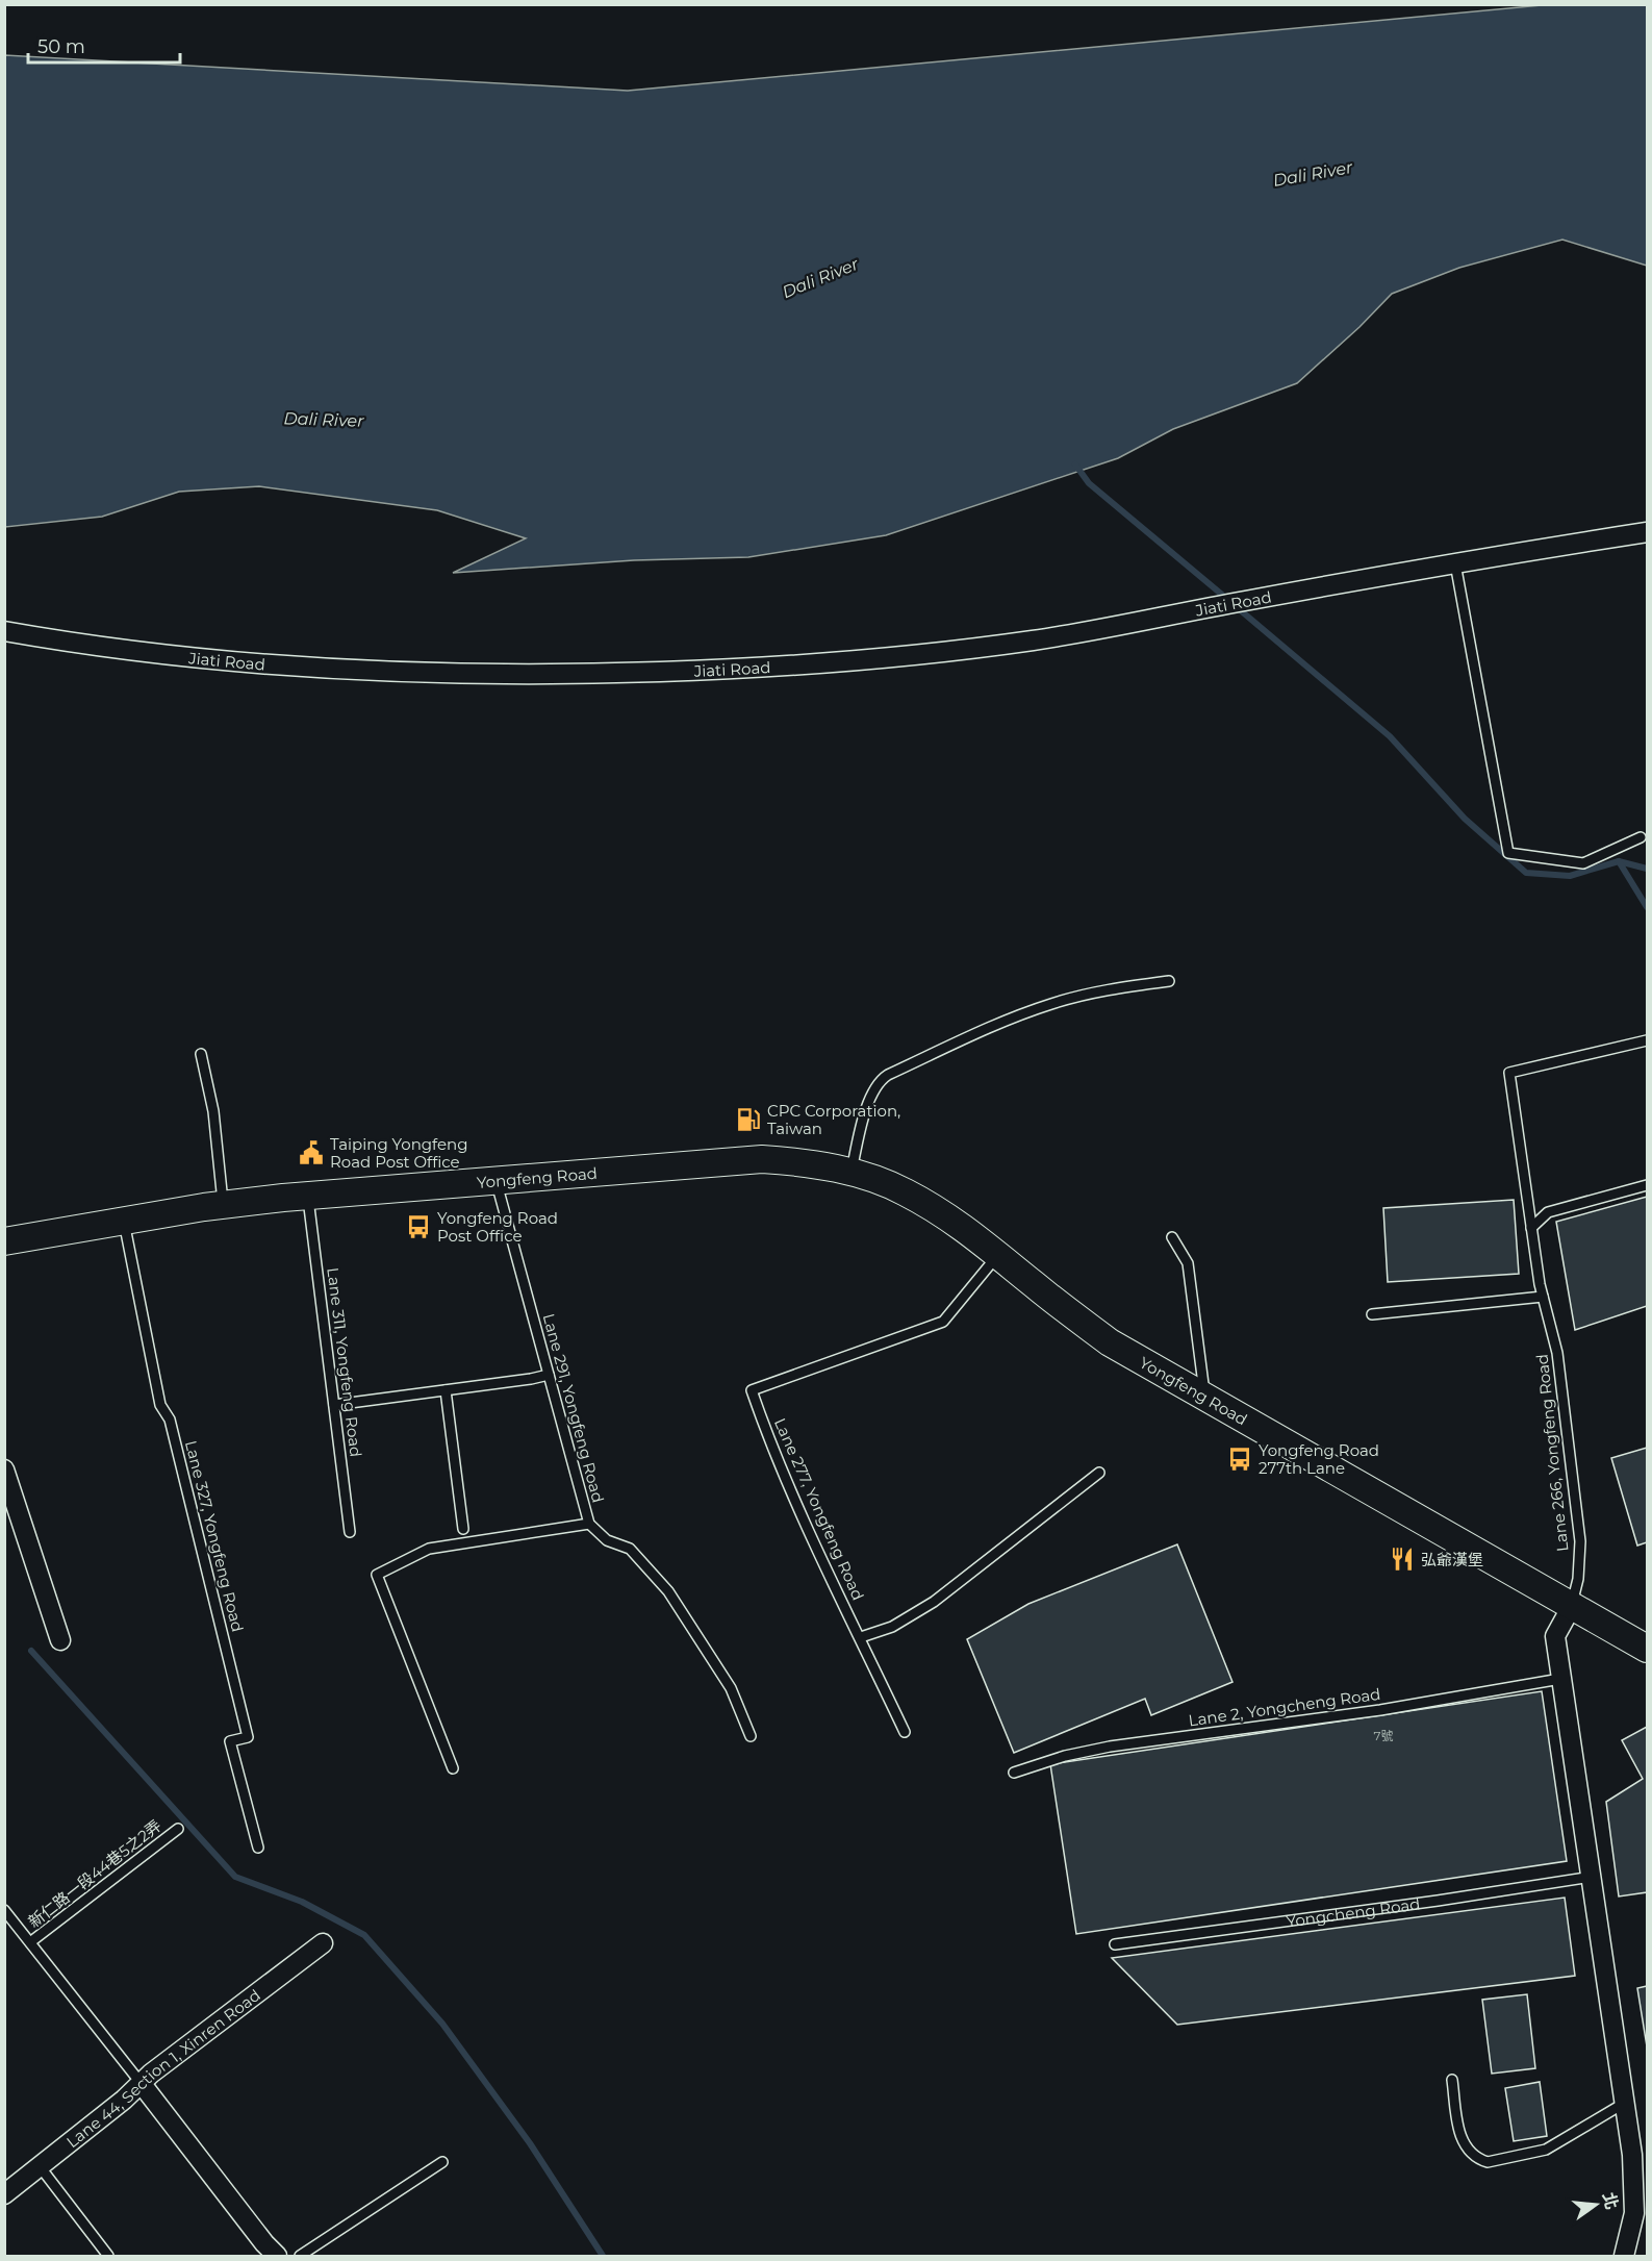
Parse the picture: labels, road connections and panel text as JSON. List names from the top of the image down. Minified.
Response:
{"streets":{"street":["Jiati Road","Yongfeng Road","Lane 44, Section 1, Xinren Road"],"lane":["Lane 311, Yongfeng Road","Lane 291, Yongfeng Road","Lane 266, Yongfeng Road","Lane 277, Yongfeng Road","Lane 327, Yongfeng Road","Lane 2, Yongcheng Road","新仁路一段44巷5之2弄","Yongcheng Road"]},"crossings":[["Yongfeng Road","Lane 311, Yongfeng Road"],["Yongfeng Road","Lane 291, Yongfeng Road"],["Yongfeng Road","Lane 266, Yongfeng Road"],["Yongfeng Road","Lane 277, Yongfeng Road"],["Yongfeng Road","Lane 327, Yongfeng Road"]],"water":["Dali River"],"places":{"fuel station":["CPC Corporation, Taiwan"],"public building":["Taiping Yongfeng Road Post Office"],"bus stop":["Yongfeng Road Post Office","Yongfeng Road 277th Lane"],"restaurant":["弘爺漢堡"]},"house_numbers":["7號"],"scale_bar":"50 m","north":"right"}
